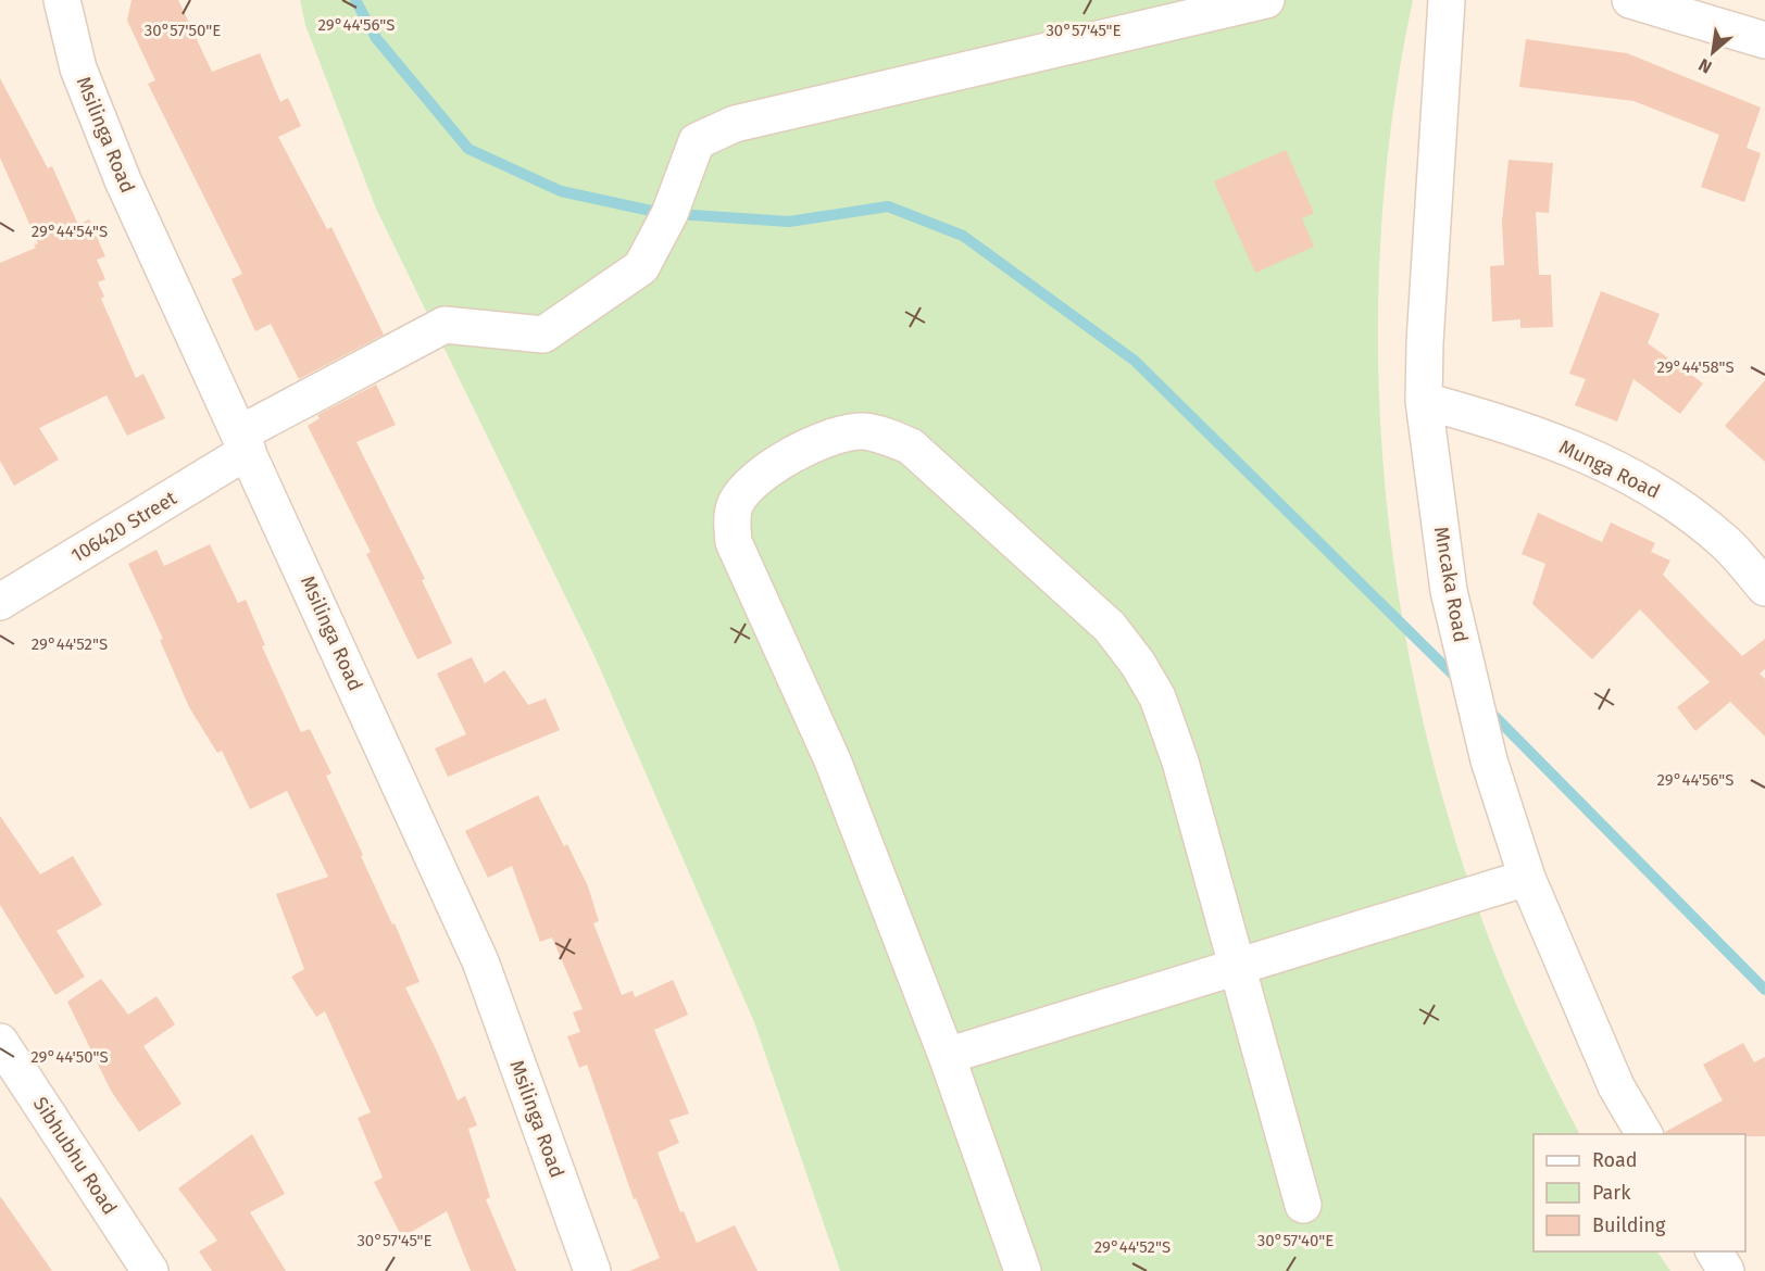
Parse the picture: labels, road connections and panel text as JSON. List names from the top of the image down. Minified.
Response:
{"streets":{"street":["Msilinga Road","Munga Road","106420 Street","Mncaka Road","Sibhubhu Road"]},"crossings":[["Msilinga Road","106420 Street"],["Munga Road","Mncaka Road"]],"legend":["Road","Park","Building"],"north":"bottom left","coordinates":["29°44'56\"S","30°57'50\"E","30°57'45\"E","29°44'54\"S","29°44'58\"S","29°44'52\"S","29°44'50\"S","30°57'40\"E"]}
